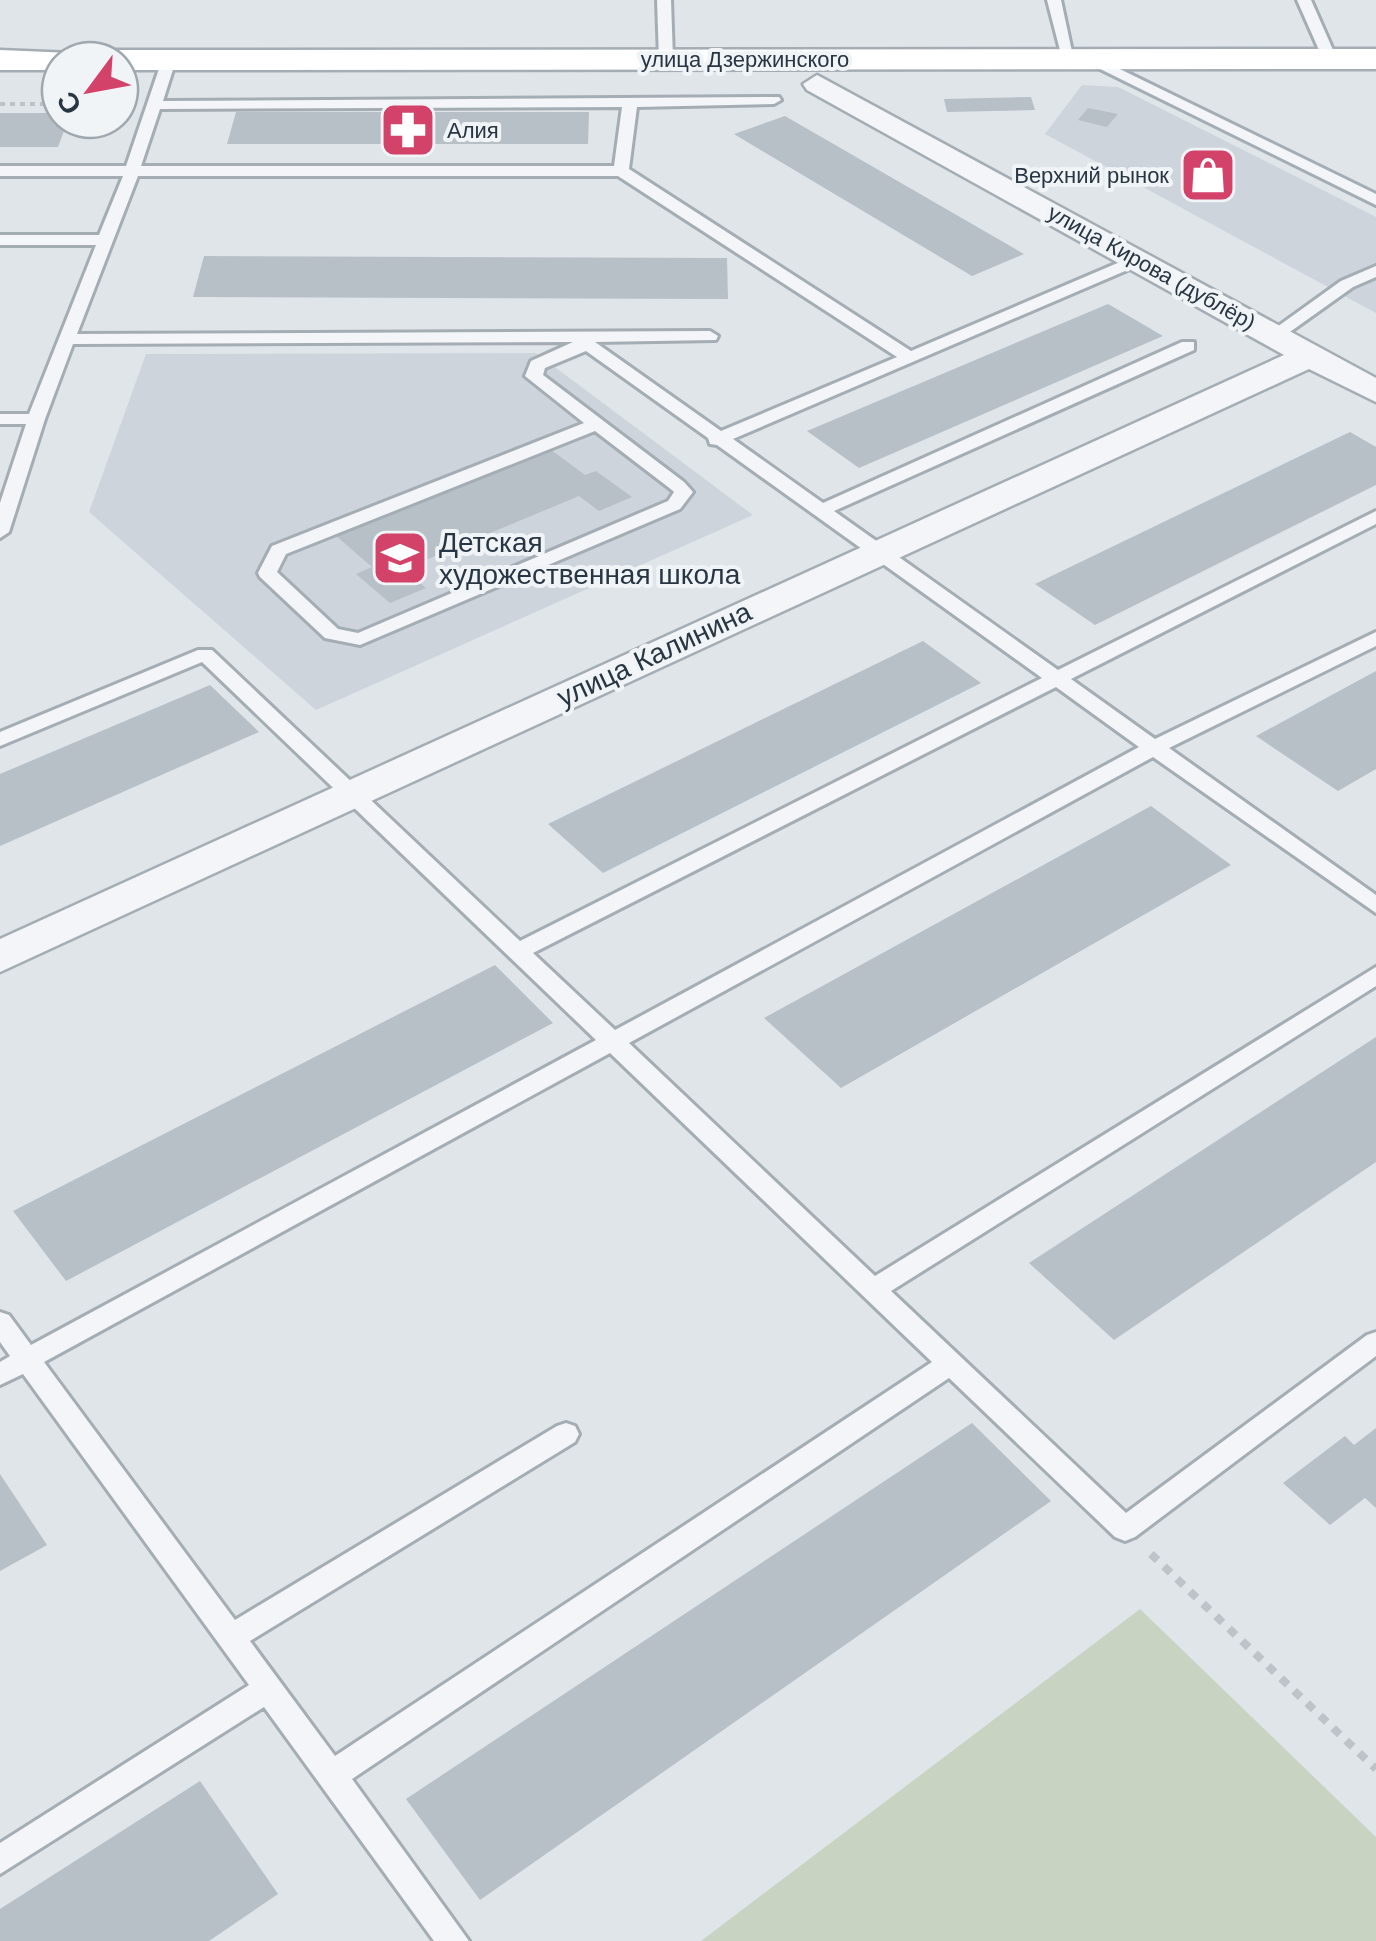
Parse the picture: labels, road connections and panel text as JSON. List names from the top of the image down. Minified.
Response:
{"streets":{"main road":["улица Дзержинского","улица Кирова (дублёр)"],"street":["улица Калинина"]},"crossings":[["улица Дзержинского","улица Кирова (дублёр)"],["улица Кирова (дублёр)","улица Калинина"]],"places":{"pharmacy":["Алия"],"shop":["Верхний рынок"],"school or university":["Детская художественная школа"]},"north":"bottom left"}
